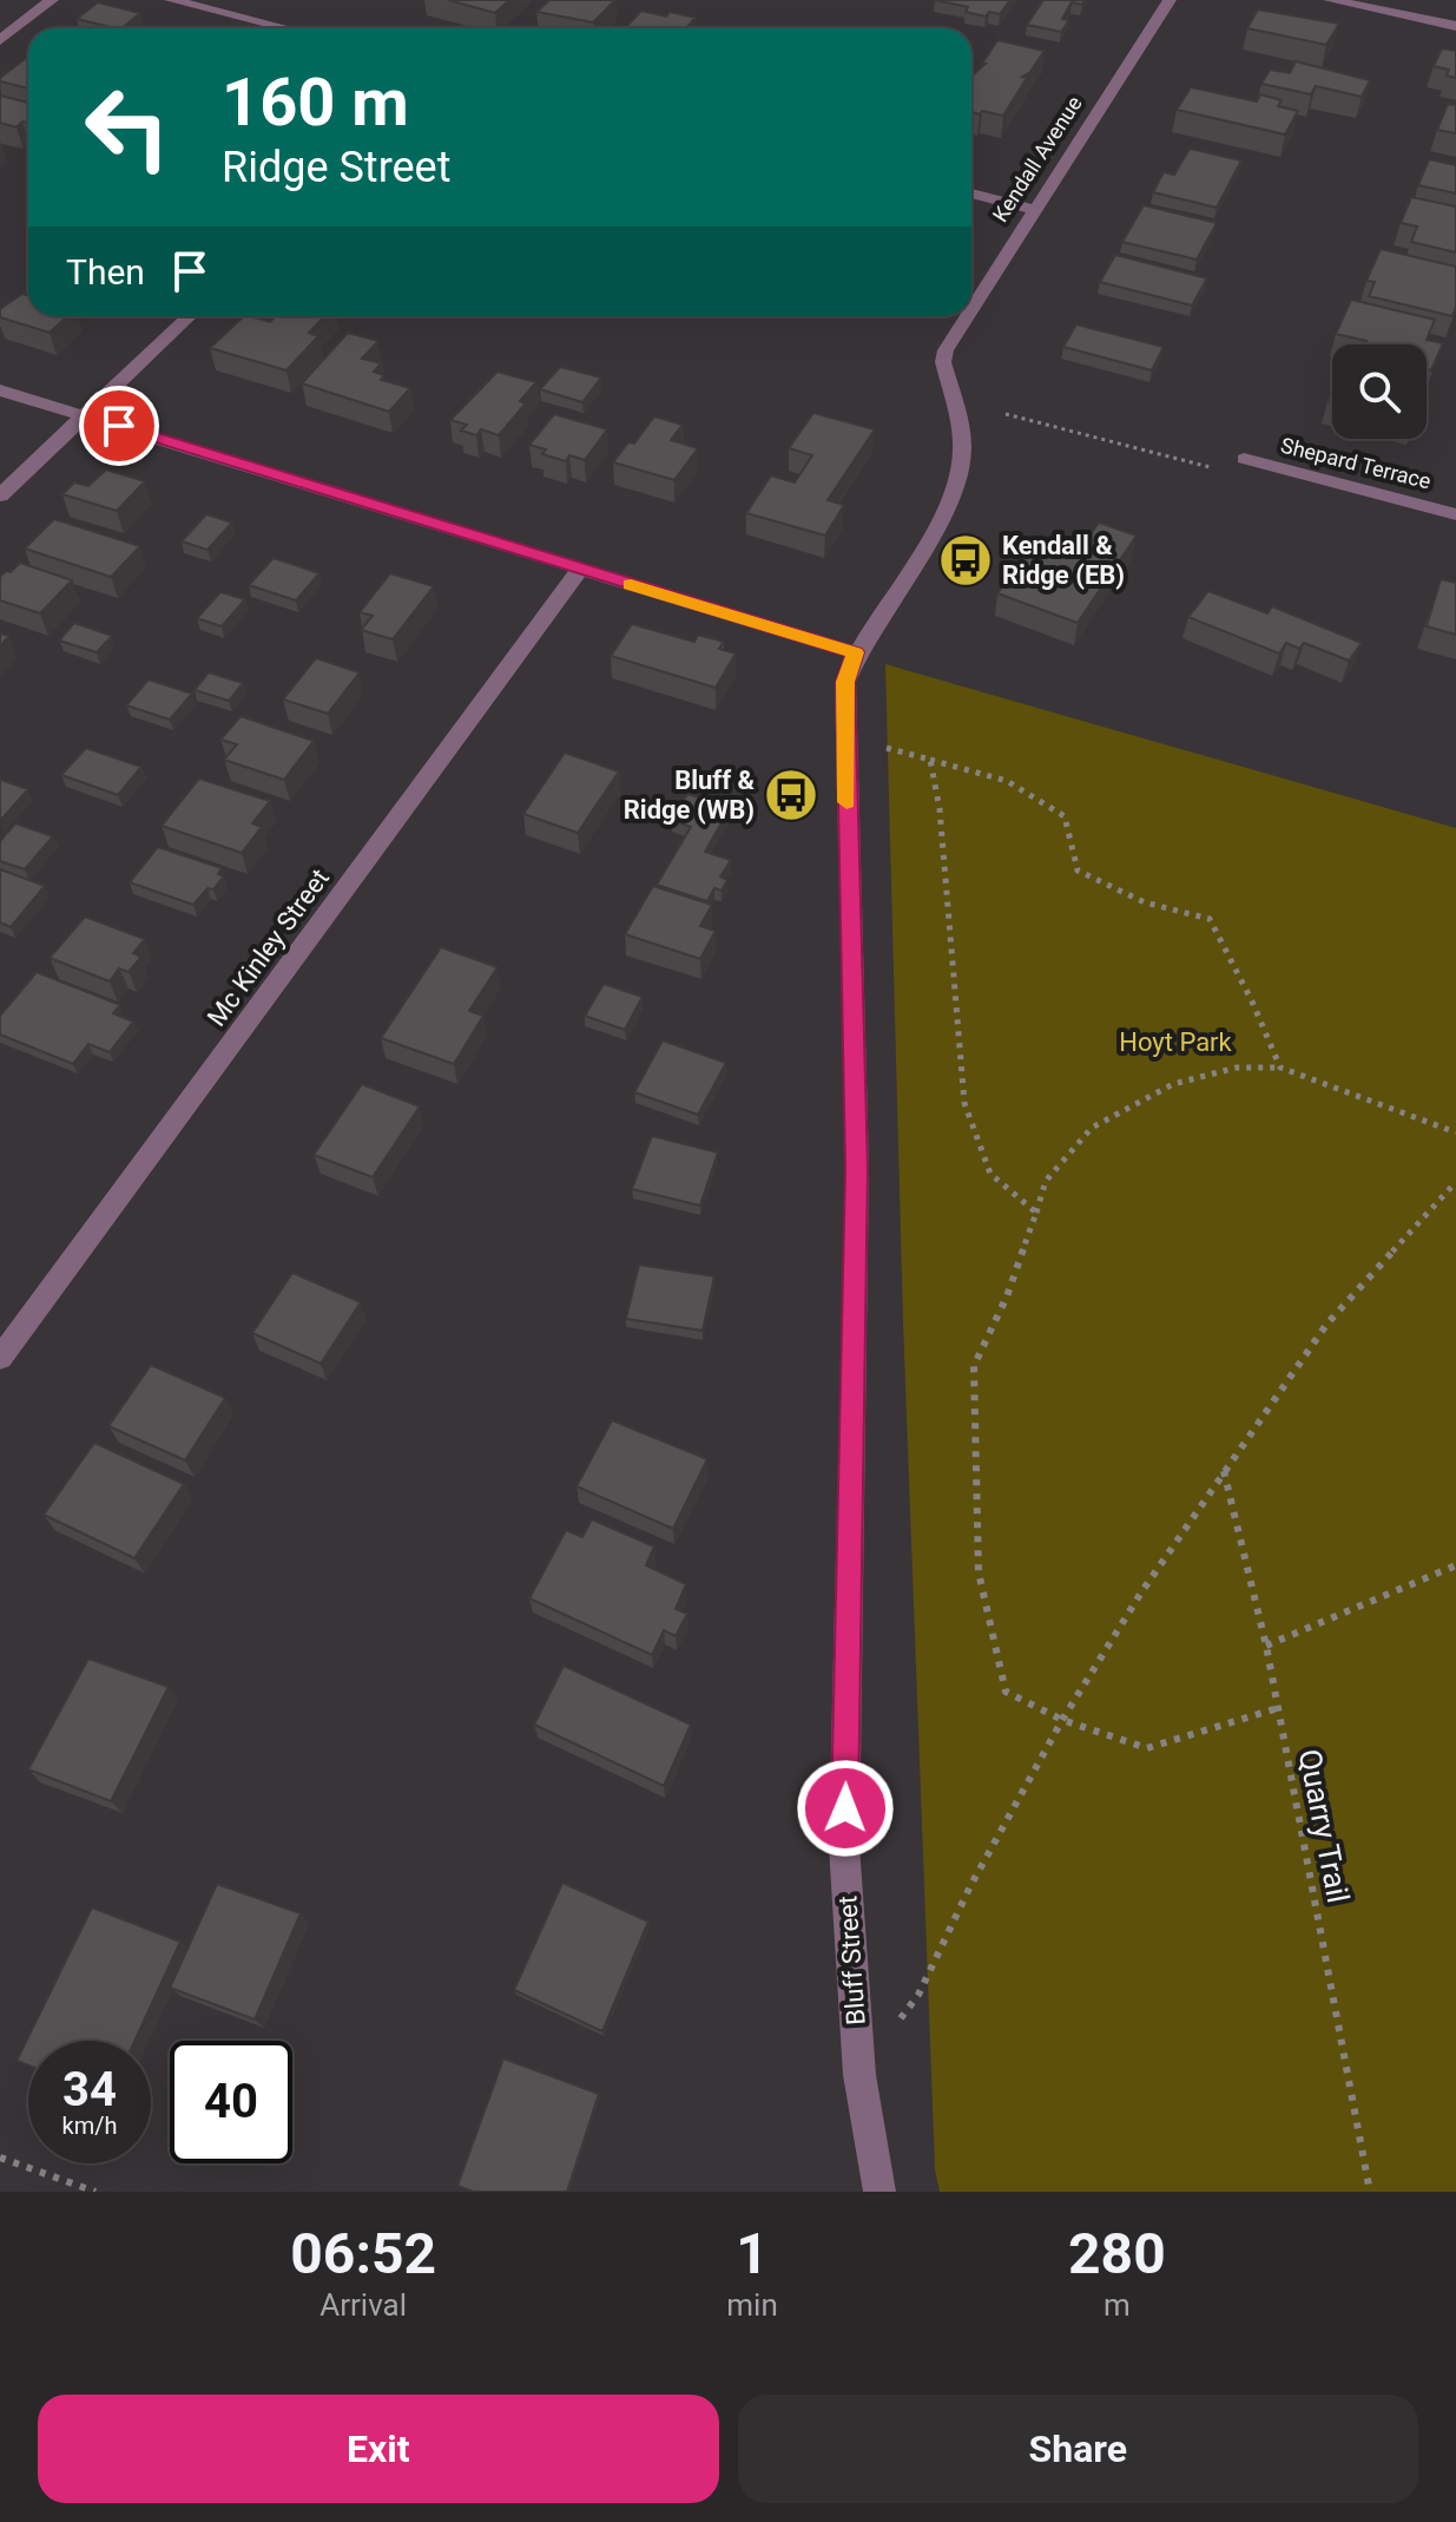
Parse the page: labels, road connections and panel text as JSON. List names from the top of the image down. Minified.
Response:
{"streets":{"street":["Kendall Avenue","Shepard Terrace","Mc Kinley Street","Bluff Street"],"path":["Quarry Trail"]},"crossings":[["Kendall Avenue","Bluff Street"]],"parks":["Hoyt Park"],"places":{"bus stop":["Kendall & Ridge (EB)","Bluff & Ridge (WB)"]},"page":{"turn":["160 m","Ridge Street"],"then":"Then","speed":"34 km/h","limit":"40","eta":["06:52","Arrival","1","min","280","m"],"buttons":["Exit","Share"]}}
